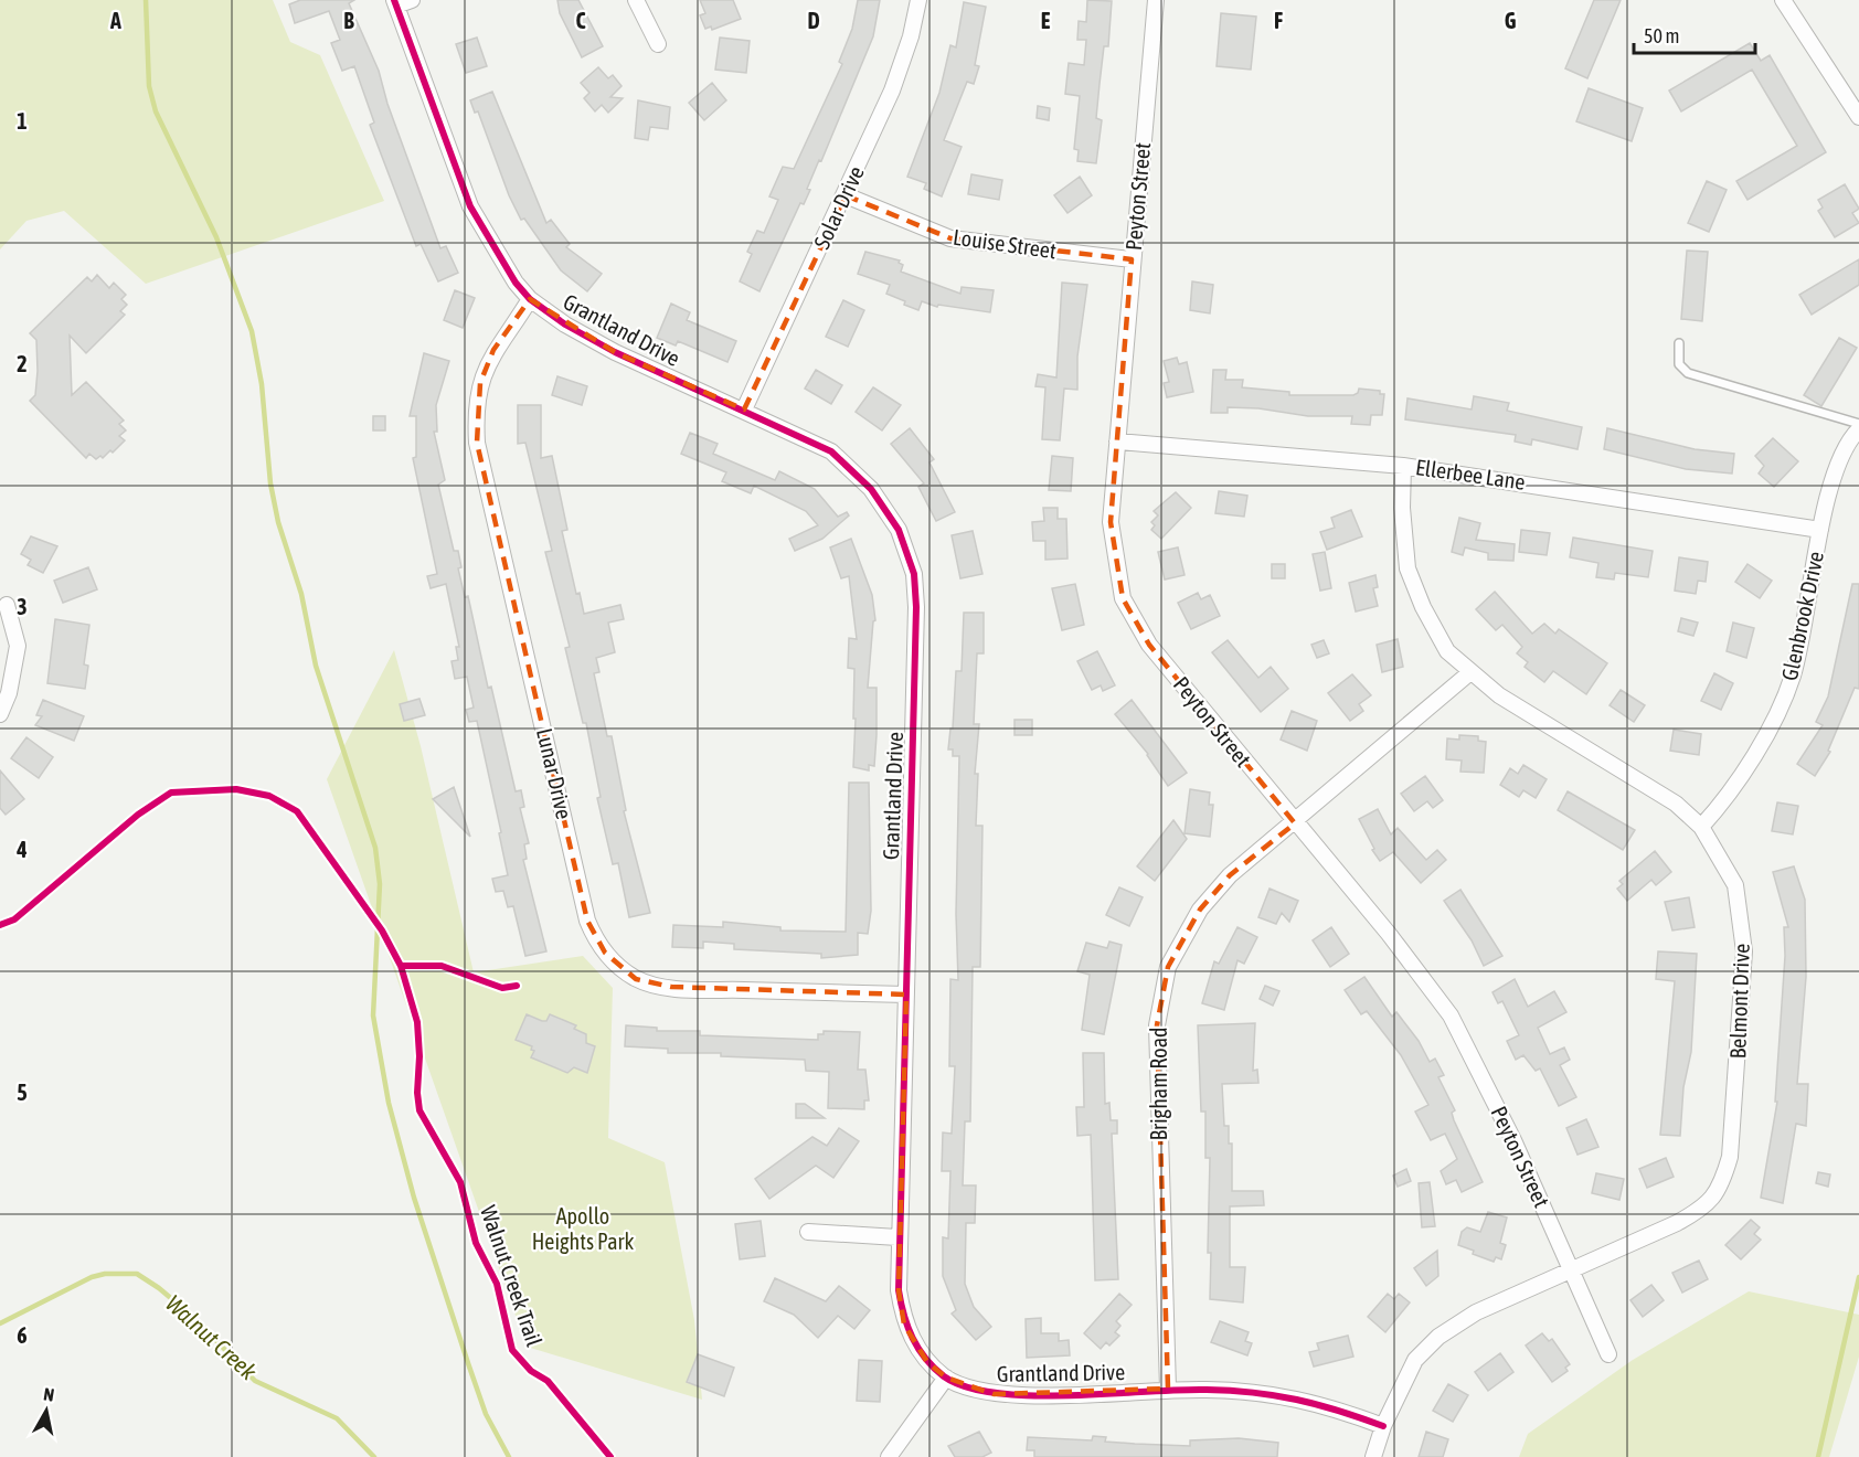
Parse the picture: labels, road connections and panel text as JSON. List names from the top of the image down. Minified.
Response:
{"streets":{"street":["Peyton Street","Solar Drive","Louise Street","Grantland Drive","Ellerbee Lane","Glenbrook Drive","Lunar Drive","Belmont Drive","Brigham Road"],"cycle path":["Walnut Creek Trail"]},"crossings":[["Peyton Street","Louise Street"],["Peyton Street","Ellerbee Lane"],["Peyton Street","Belmont Drive"],["Peyton Street","Brigham Road"],["Solar Drive","Louise Street"],["Solar Drive","Grantland Drive"],["Grantland Drive","Lunar Drive"],["Grantland Drive","Belmont Drive"],["Grantland Drive","Brigham Road"],["Ellerbee Lane","Glenbrook Drive"],["Ellerbee Lane","Belmont Drive"],["Glenbrook Drive","Belmont Drive"],["Belmont Drive","Brigham Road"]],"water":["Walnut Creek"],"parks":["Apollo Heights Park"],"scale_bar":"50 m","north":"top","grid":{"columns":["A","B","C","D","E","F","G"],"rows":["1","2","3","4","5","6"]}}
